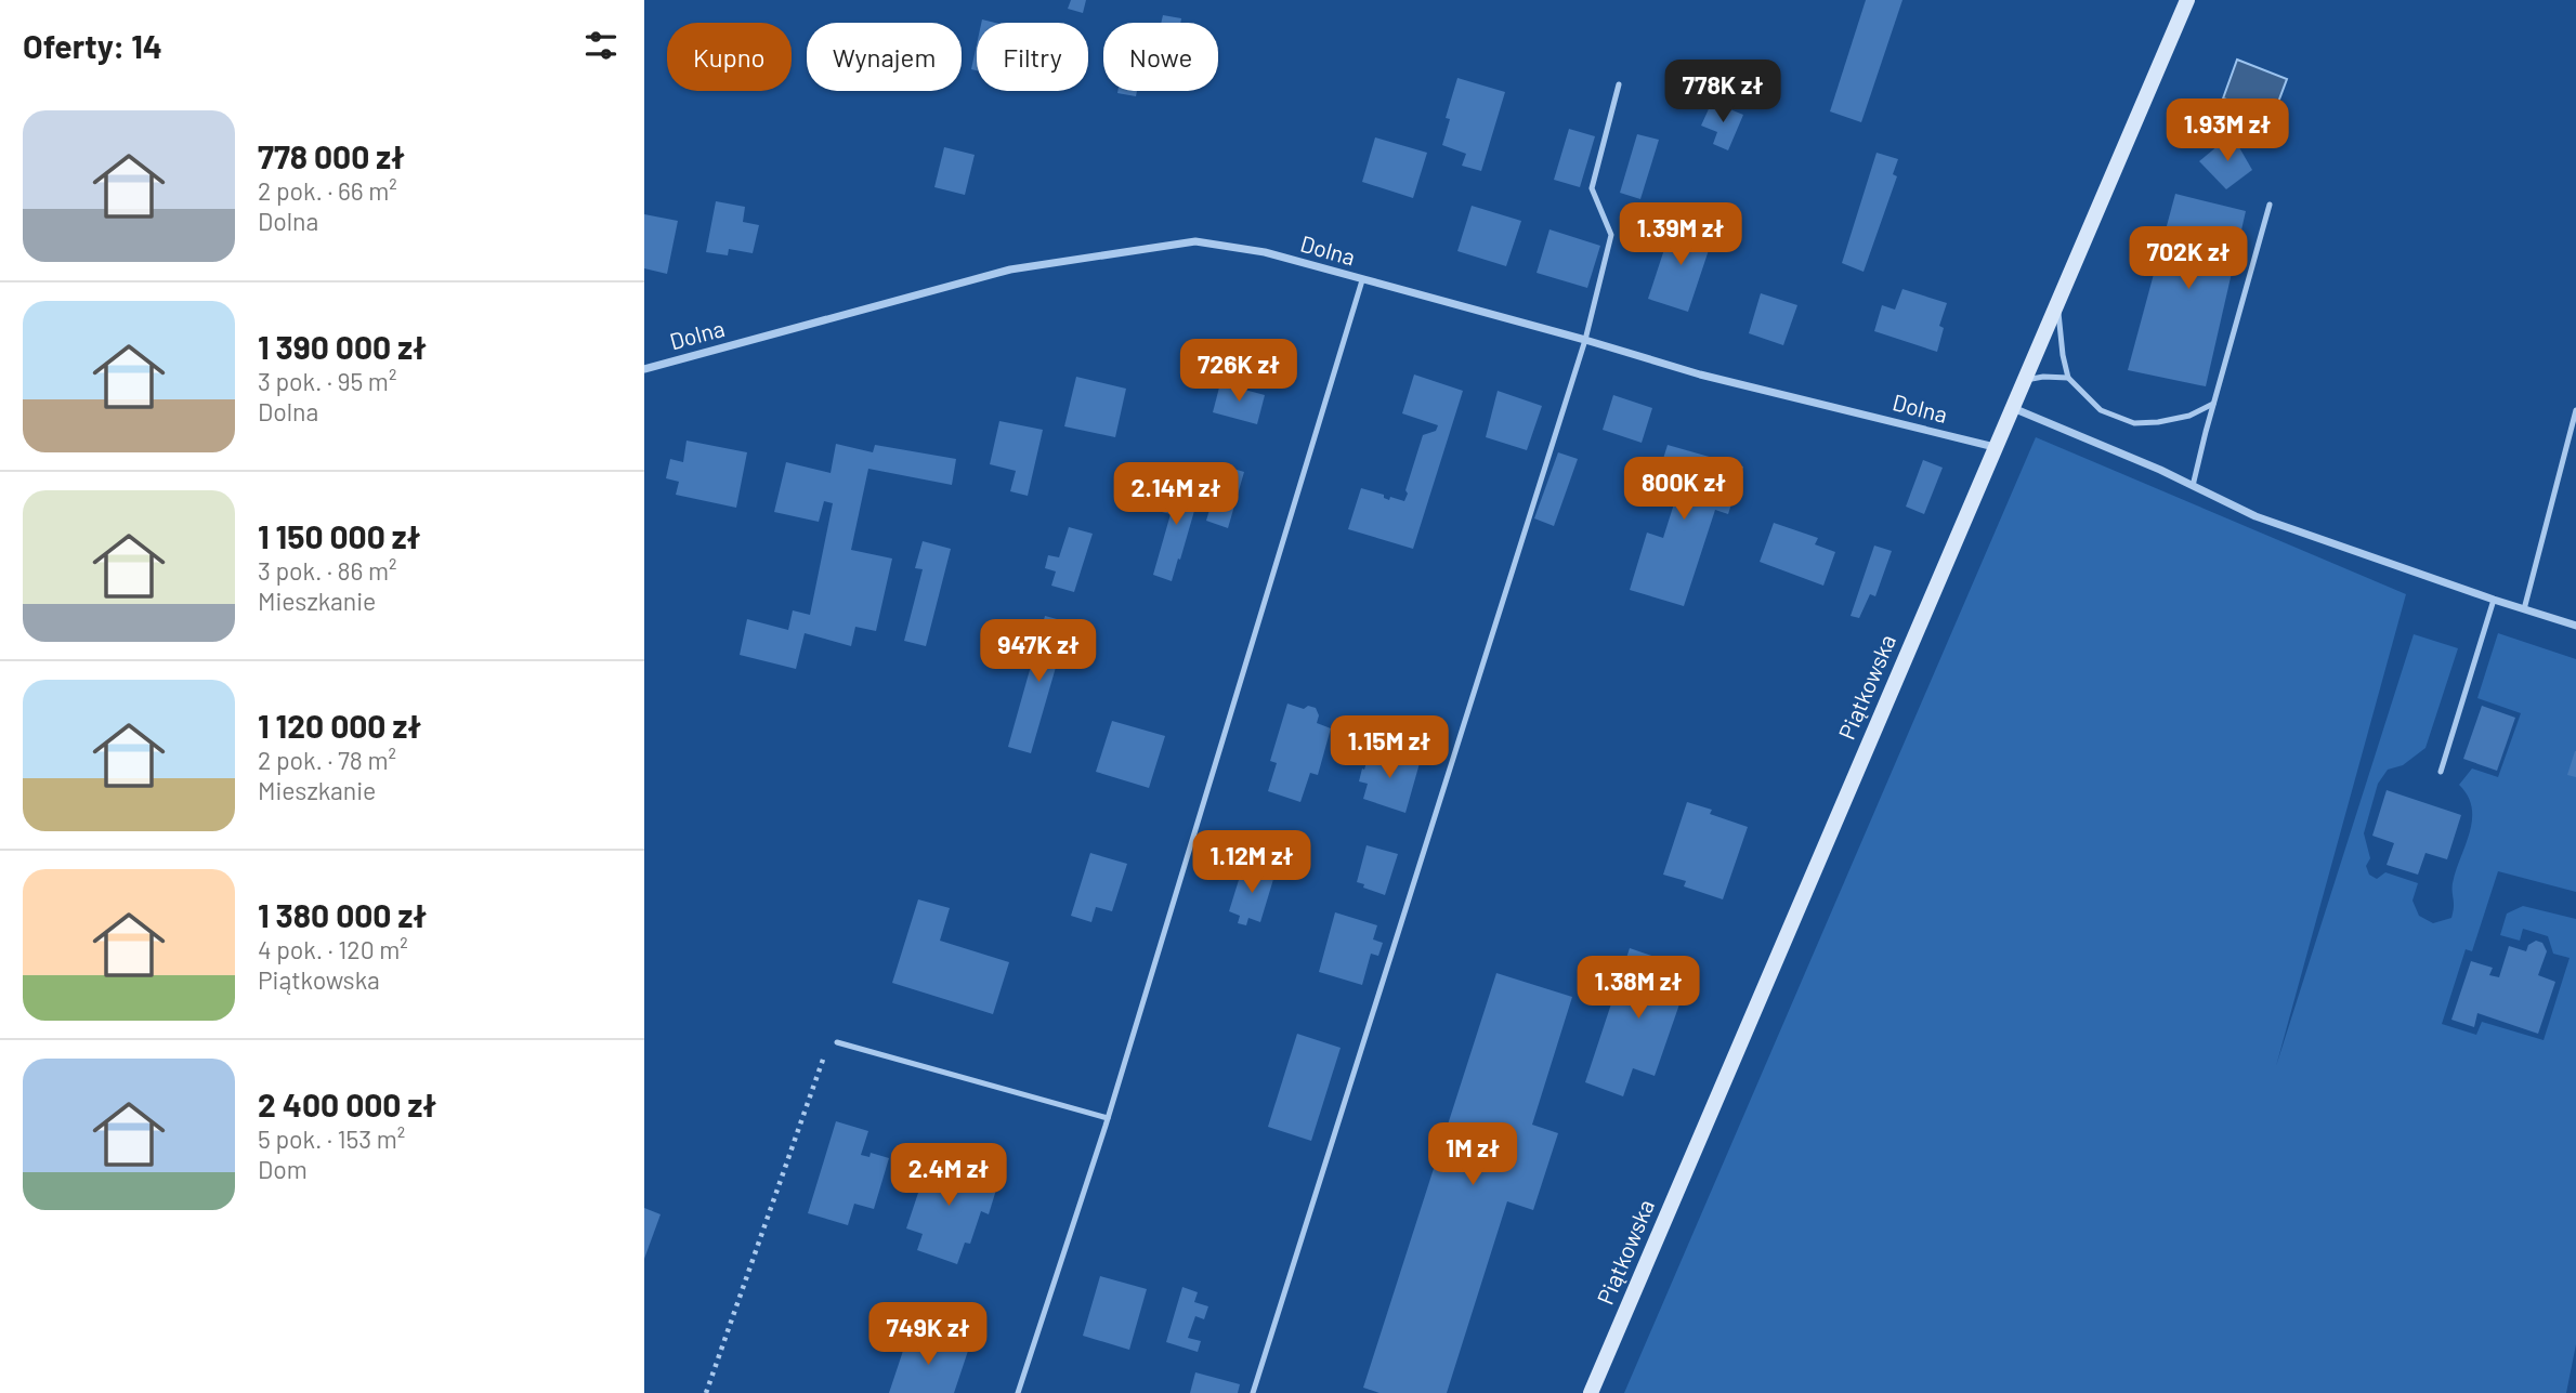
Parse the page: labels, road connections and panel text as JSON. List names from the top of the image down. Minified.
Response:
{"streets":{"main road":["Piątkowska"],"street":["Dolna"]},"crossings":[["Dolna","Piątkowska"]],"page":{"heading":"Oferty: 14","chip":["Kupno","Wynajem","Filtry","Nowe"],"price":["778K zł","1.93M zł","1.39M zł","702K zł","726K zł","800K zł","2.14M zł","947K zł","1.15M zł","1.12M zł","1.38M zł","1M zł","2.4M zł","749K zł"],"list":[{"name":"778 000 zł","note":"2 pok. · 66 m² · Dolna"},{"name":"1 390 000 zł","note":"3 pok. · 95 m² · Dolna"},{"name":"1 150 000 zł","note":"3 pok. · 86 m² · Mieszkanie"},{"name":"1 120 000 zł","note":"2 pok. · 78 m² · Mieszkanie"},{"name":"1 380 000 zł","note":"4 pok. · 120 m² · Piątkowska"},{"name":"2 400 000 zł","note":"5 pok. · 153 m² · Dom"}]}}
